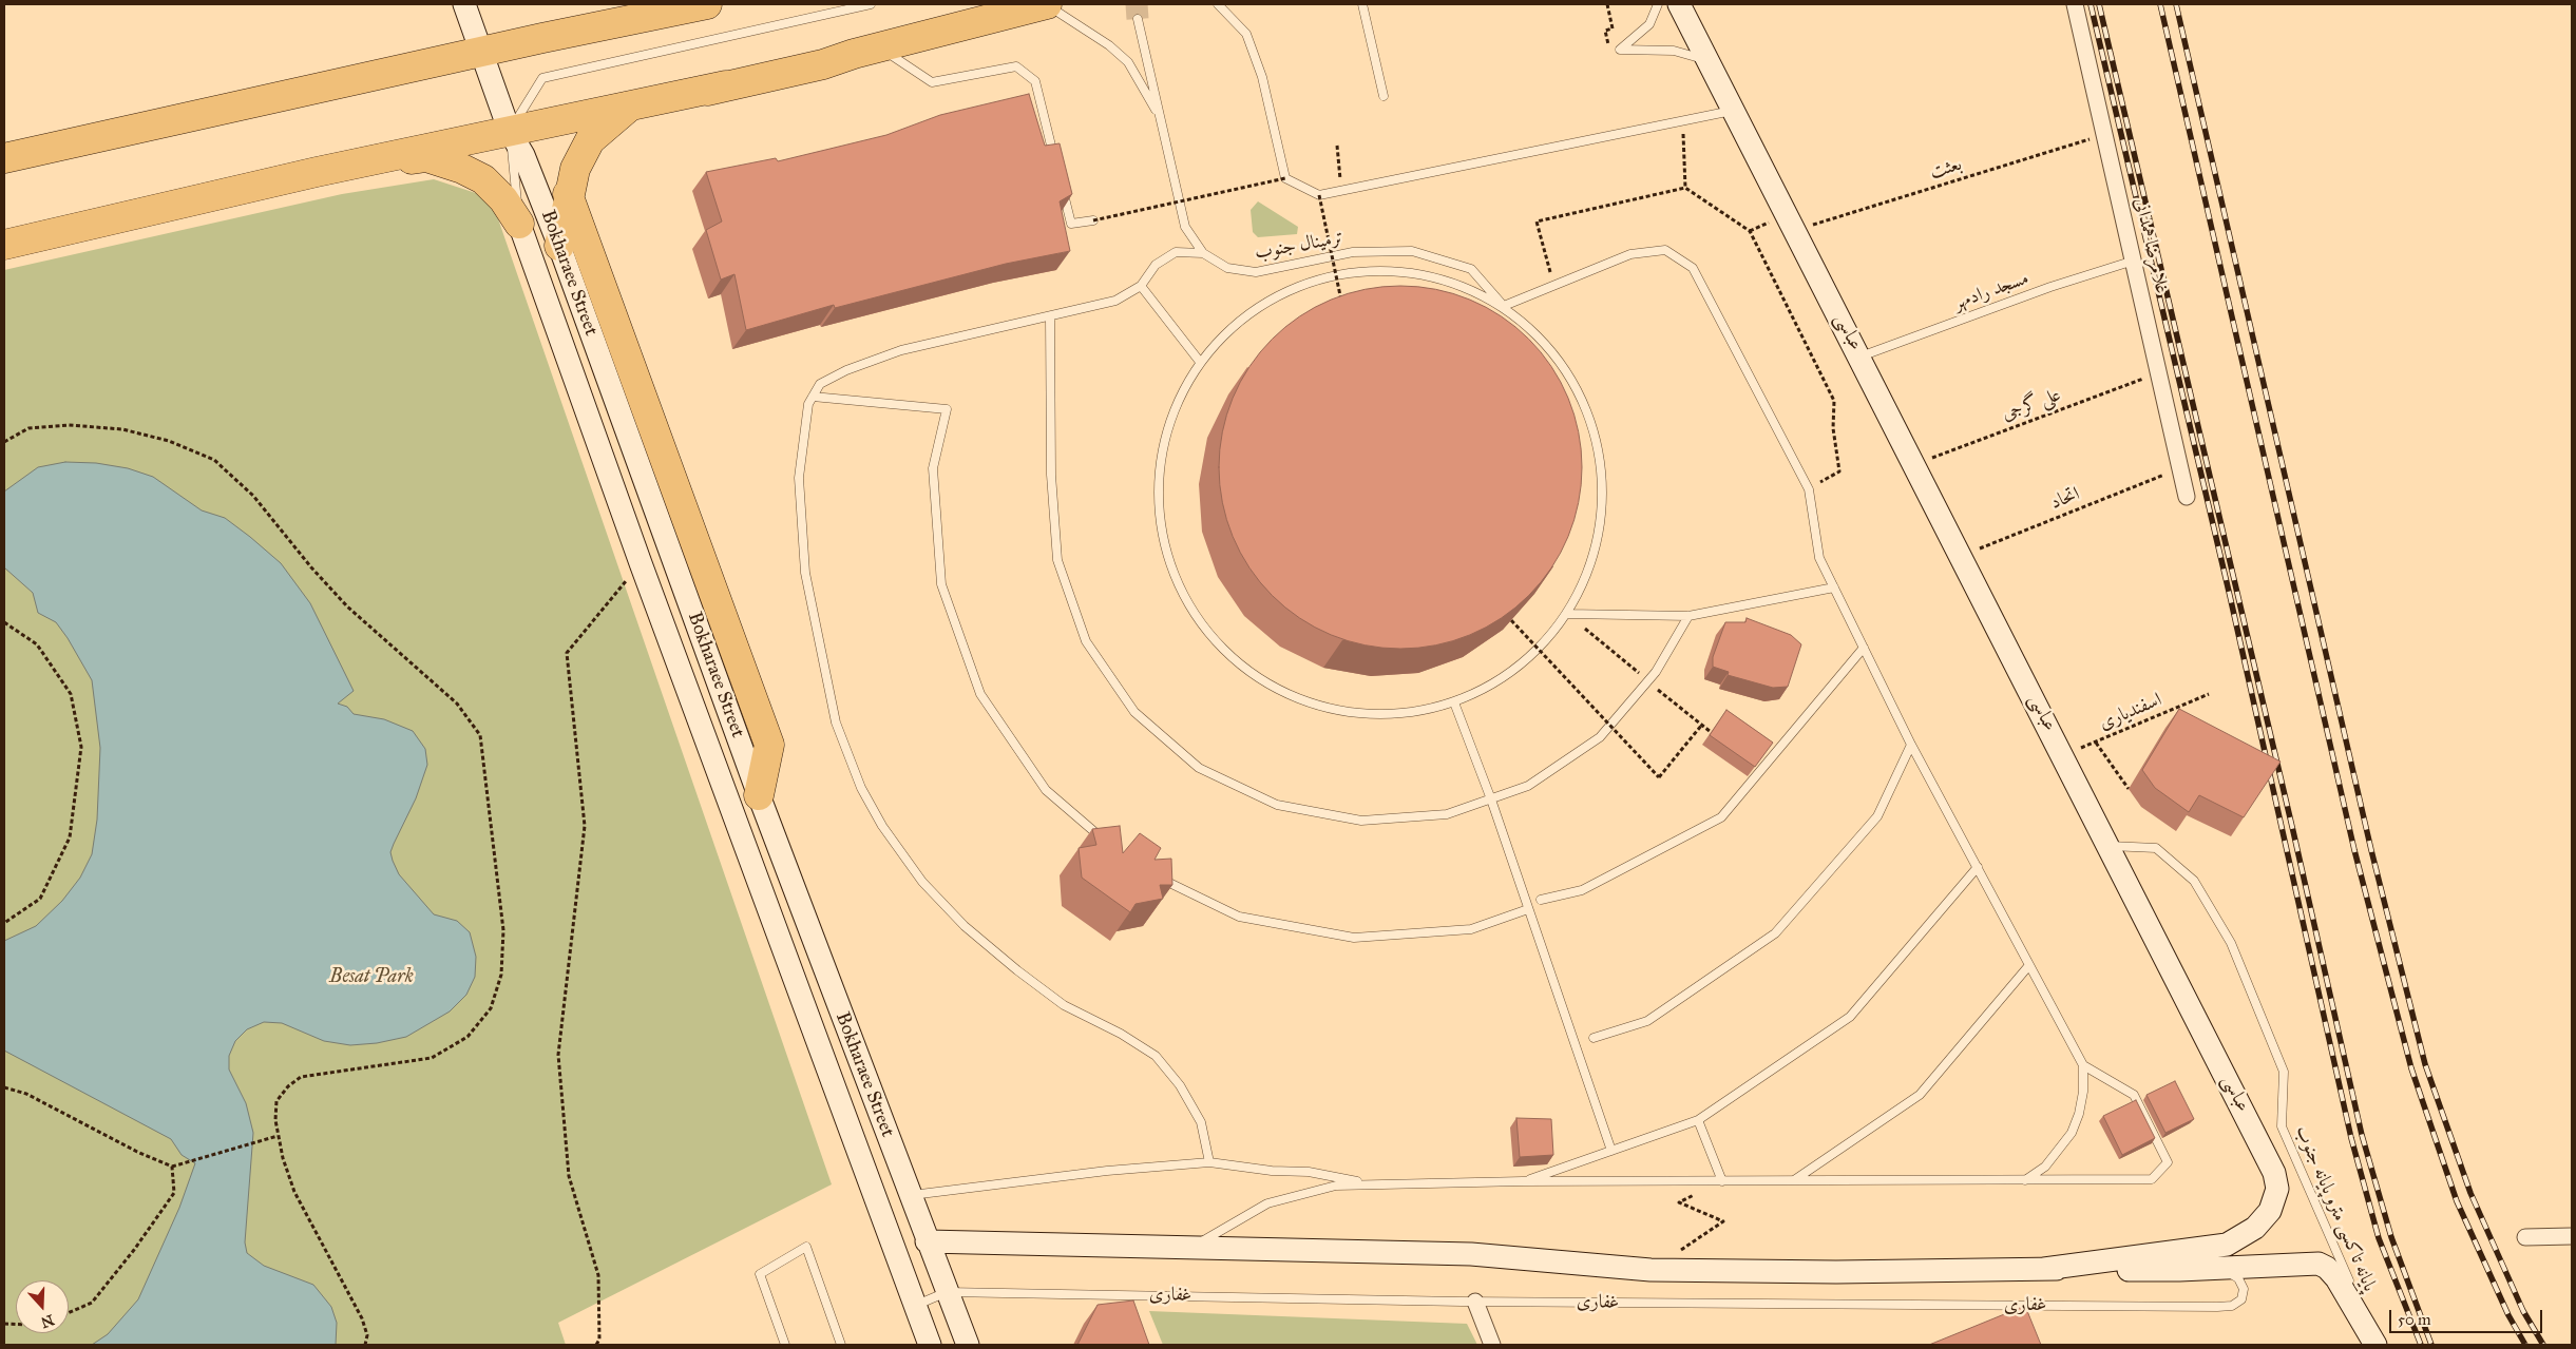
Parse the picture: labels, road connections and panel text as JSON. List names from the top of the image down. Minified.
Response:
{"streets":{"street":["غلامرضا همدانی","Bokharaee Street","عباسی","غفاری"],"lane":["ترمینال جنوب","مسجد رادمهر","پایانه تاکسی مترو پایانه جنوب"],"path":["بعثت","علی گرجی","اتحاد","اسفندیاری"]},"crossings":[["بعثت","غلامرضا همدانی"],["بعثت","عباسی"],["غلامرضا همدانی","مسجد رادمهر"],["غلامرضا همدانی","علی گرجی"],["غلامرضا همدانی","اتحاد"],["Bokharaee Street","غفاری"],["مسجد رادمهر","عباسی"],["عباسی","علی گرجی"],["عباسی","اتحاد"],["عباسی","اسفندیاری"],["عباسی","پایانه تاکسی مترو پایانه جنوب"],["عباسی","غفاری"],["پایانه تاکسی مترو پایانه جنوب","غفاری"]],"parks":["Besat Park"],"scale_bar":"50 m","north":"bottom"}
